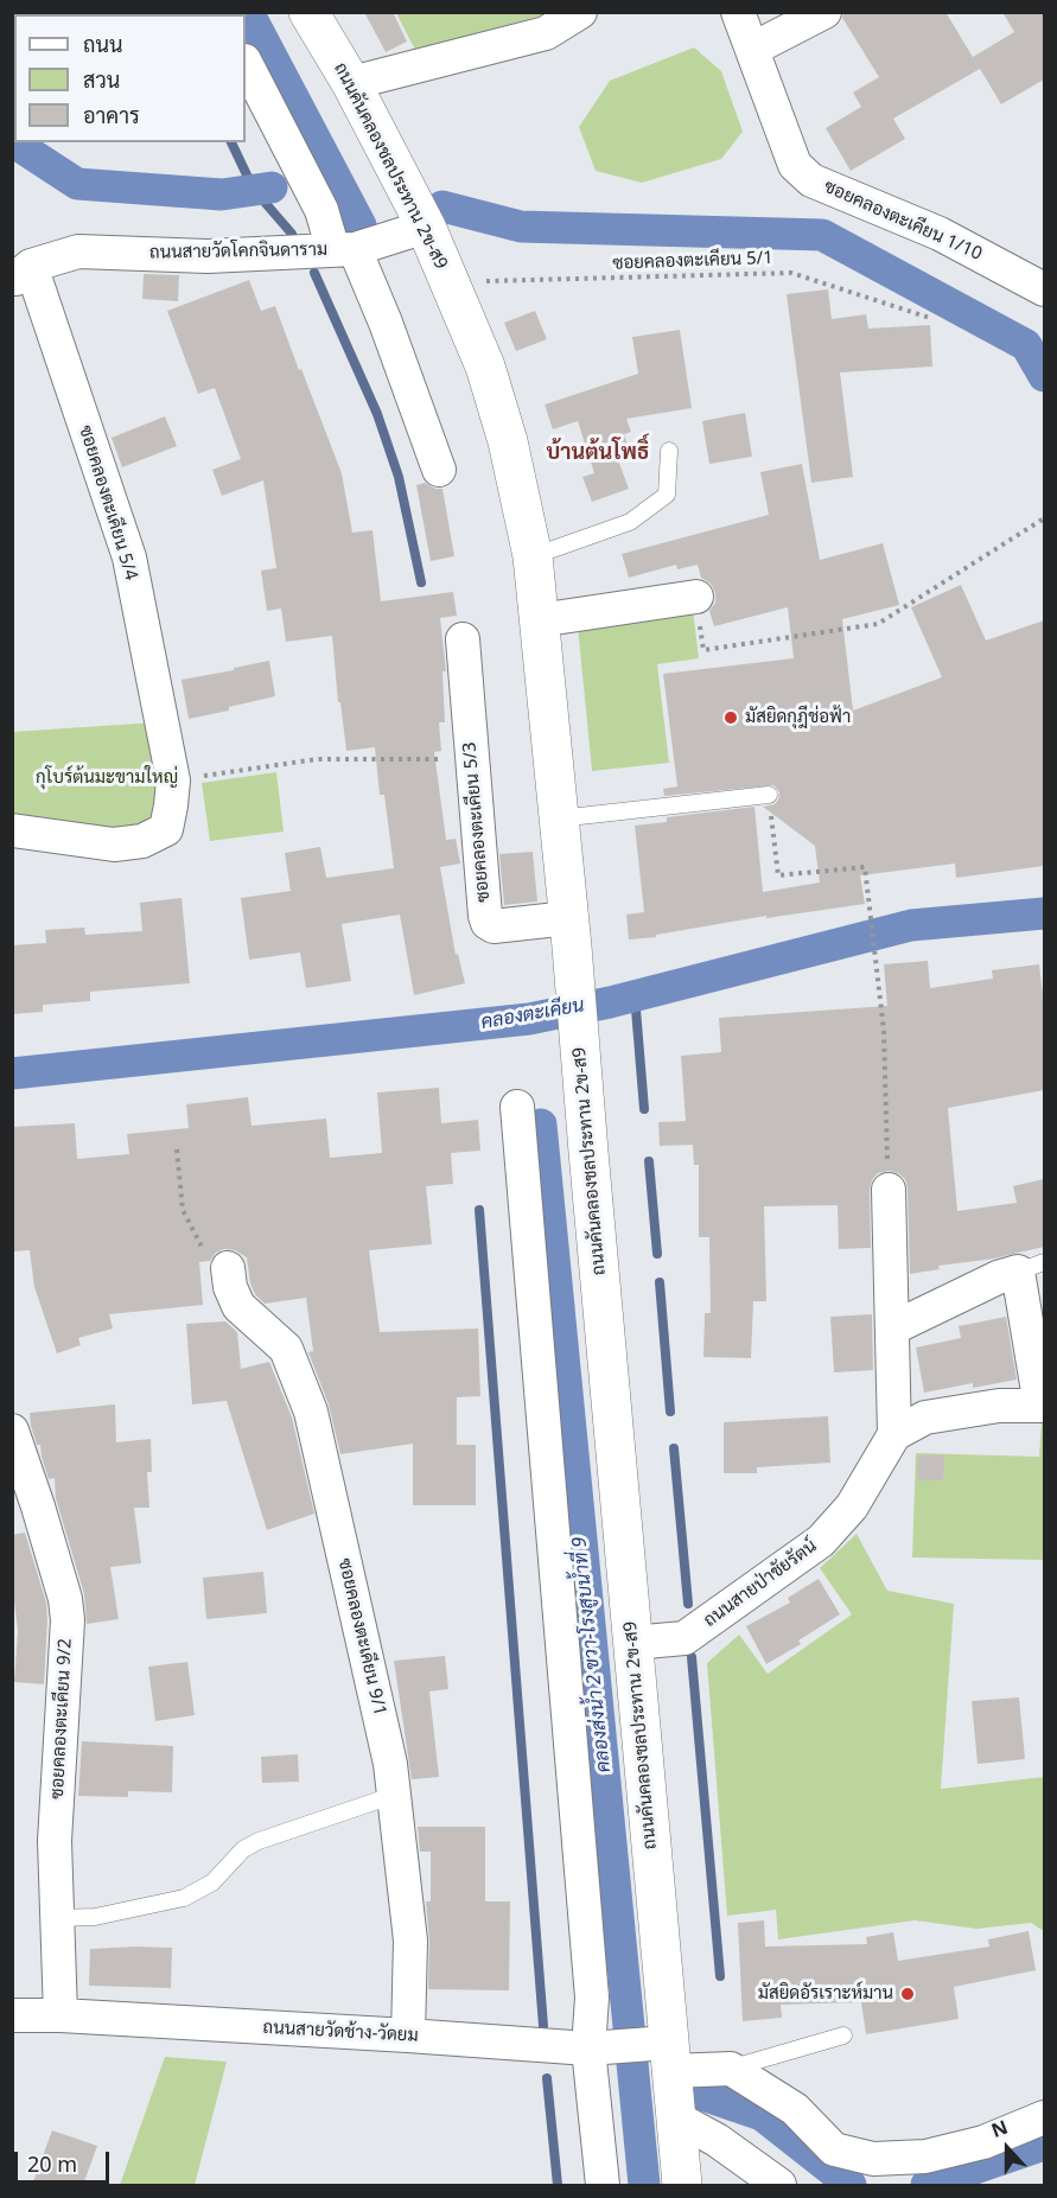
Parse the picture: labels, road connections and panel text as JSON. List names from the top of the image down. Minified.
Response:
{"streets":{"street":["ถนนคันคลองชลประทาน 2ข-ส9","ซอยคลองตะเคียน 1/10","ถนนสายวัดโคกจินดาราม","ซอยคลองตะเคียน 5/4","ซอยคลองตะเคียน 5/3","ถนนสายป่าชัยรัตน์","ซอยคลองตะเคียน 9/1","ซอยคลองตะเคียน 9/2","ถนนสายวัดช้าง-วัดยม"],"path":["ซอยคลองตะเคียน 5/1"]},"crossings":[["ถนนคันคลองชลประทาน 2ข-ส9","ถนนสายวัดโคกจินดาราม"],["ถนนคันคลองชลประทาน 2ข-ส9","ซอยคลองตะเคียน 5/1"],["ถนนคันคลองชลประทาน 2ข-ส9","ซอยคลองตะเคียน 5/3"],["ถนนคันคลองชลประทาน 2ข-ส9","ถนนสายป่าชัยรัตน์"],["ถนนคันคลองชลประทาน 2ข-ส9","ถนนสายวัดช้าง-วัดยม"],["ถนนสายวัดโคกจินดาราม","ซอยคลองตะเคียน 5/4"],["ซอยคลองตะเคียน 9/1","ถนนสายวัดช้าง-วัดยม"],["ซอยคลองตะเคียน 9/2","ถนนสายวัดช้าง-วัดยม"]],"districts":["บ้านต้นโพธิ์"],"water":["คลองตะเคียน","คลองส่งน้ำ 2 ขวา-โรงสูบน้ำที่ 9"],"parks":["กุโบร์ต้นมะขามใหญ่"],"places":["มัสยิดกุฎีช่อฟ้า","มัสยิดอัรเราะห์มาน"],"legend":["ถนน","สวน","อาคาร"],"scale_bar":"20 m","north":"top"}
